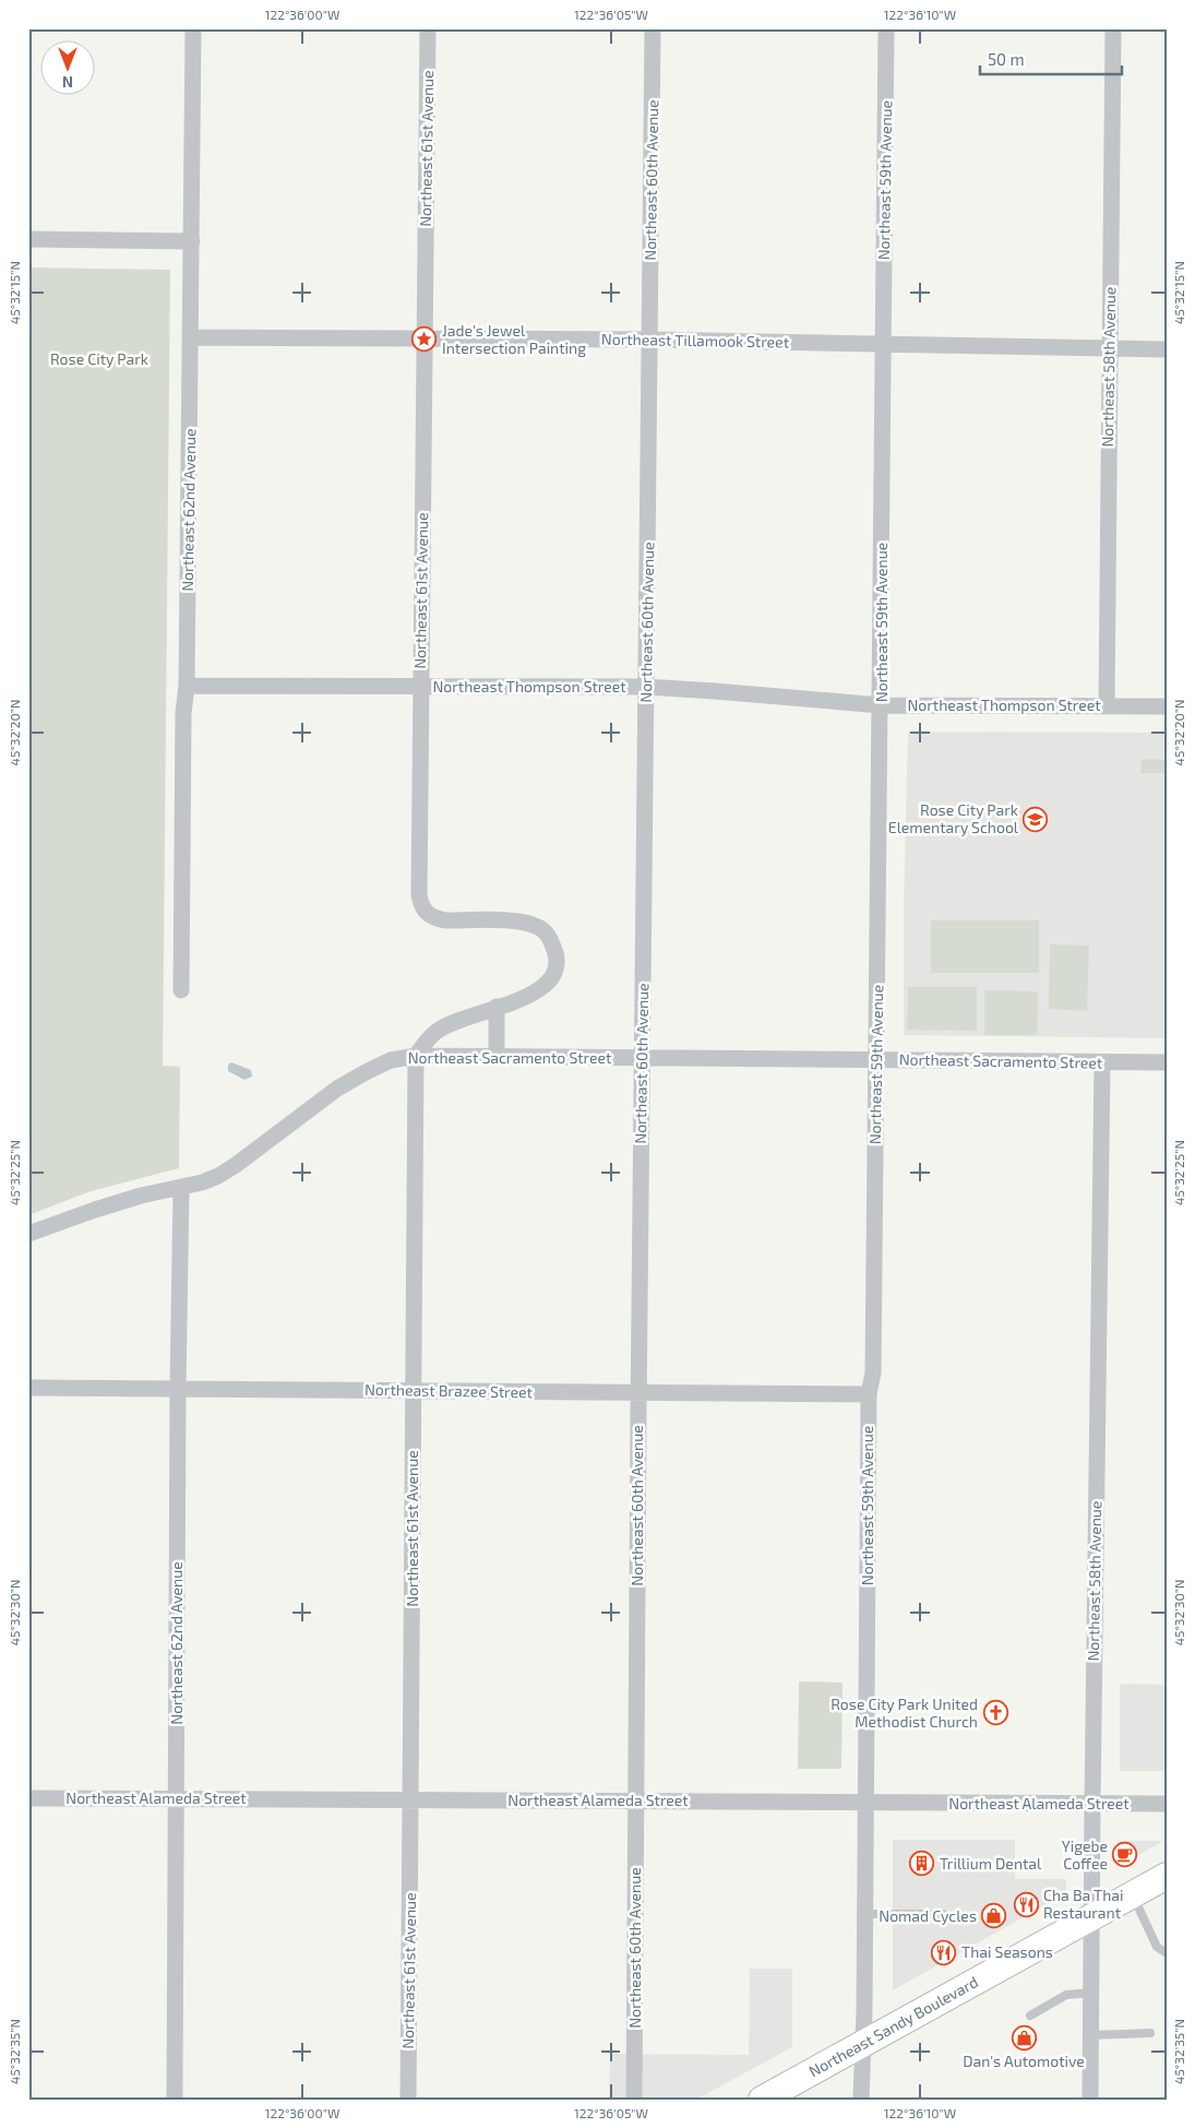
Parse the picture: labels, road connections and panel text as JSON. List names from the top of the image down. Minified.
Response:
{"streets":{"main road":["Northeast Sandy Boulevard"],"street":["Northeast 61st Avenue","Northeast 60th Avenue","Northeast 59th Avenue","Northeast Tillamook Street","Northeast 58th Avenue","Northeast 62nd Avenue","Northeast Thompson Street","Northeast Sacramento Street","Northeast Brazee Street","Northeast Alameda Street"]},"crossings":[["Northeast 61st Avenue","Northeast Tillamook Street"],["Northeast 61st Avenue","Northeast Thompson Street"],["Northeast 61st Avenue","Northeast Sacramento Street"],["Northeast 61st Avenue","Northeast Brazee Street"],["Northeast 61st Avenue","Northeast Alameda Street"],["Northeast 60th Avenue","Northeast Tillamook Street"],["Northeast 60th Avenue","Northeast Thompson Street"],["Northeast 60th Avenue","Northeast Sacramento Street"],["Northeast 60th Avenue","Northeast Brazee Street"],["Northeast 60th Avenue","Northeast Alameda Street"],["Northeast 59th Avenue","Northeast Tillamook Street"],["Northeast 59th Avenue","Northeast Thompson Street"],["Northeast 59th Avenue","Northeast Sacramento Street"],["Northeast 59th Avenue","Northeast Brazee Street"],["Northeast 59th Avenue","Northeast Alameda Street"],["Northeast 59th Avenue","Northeast Sandy Boulevard"],["Northeast Tillamook Street","Northeast 58th Avenue"],["Northeast Tillamook Street","Northeast 62nd Avenue"],["Northeast 58th Avenue","Northeast Thompson Street"],["Northeast 58th Avenue","Northeast Sacramento Street"],["Northeast 58th Avenue","Northeast Alameda Street"],["Northeast 58th Avenue","Northeast Sandy Boulevard"],["Northeast 62nd Avenue","Northeast Thompson Street"],["Northeast 62nd Avenue","Northeast Sacramento Street"],["Northeast 62nd Avenue","Northeast Brazee Street"],["Northeast 62nd Avenue","Northeast Alameda Street"]],"parks":["Rose City Park"],"places":{"place":["Jade's Jewel Intersection Painting"],"school or university":["Rose City Park Elementary School"],"church":["Rose City Park United Methodist Church"],"cafe":["Yigebe Coffee"],"building":["Trillium Dental"],"restaurant":["Cha Ba Thai Restaurant","Thai Seasons"],"shop":["Nomad Cycles","Dan's Automotive"]},"scale_bar":"50 m","north":"bottom","coordinates":["122°36'00\"W","122°36'05\"W","122°36'10\"W","45°32'15\"N","45°32'20\"N","45°32'25\"N","45°32'30\"N","45°32'35\"N"]}
